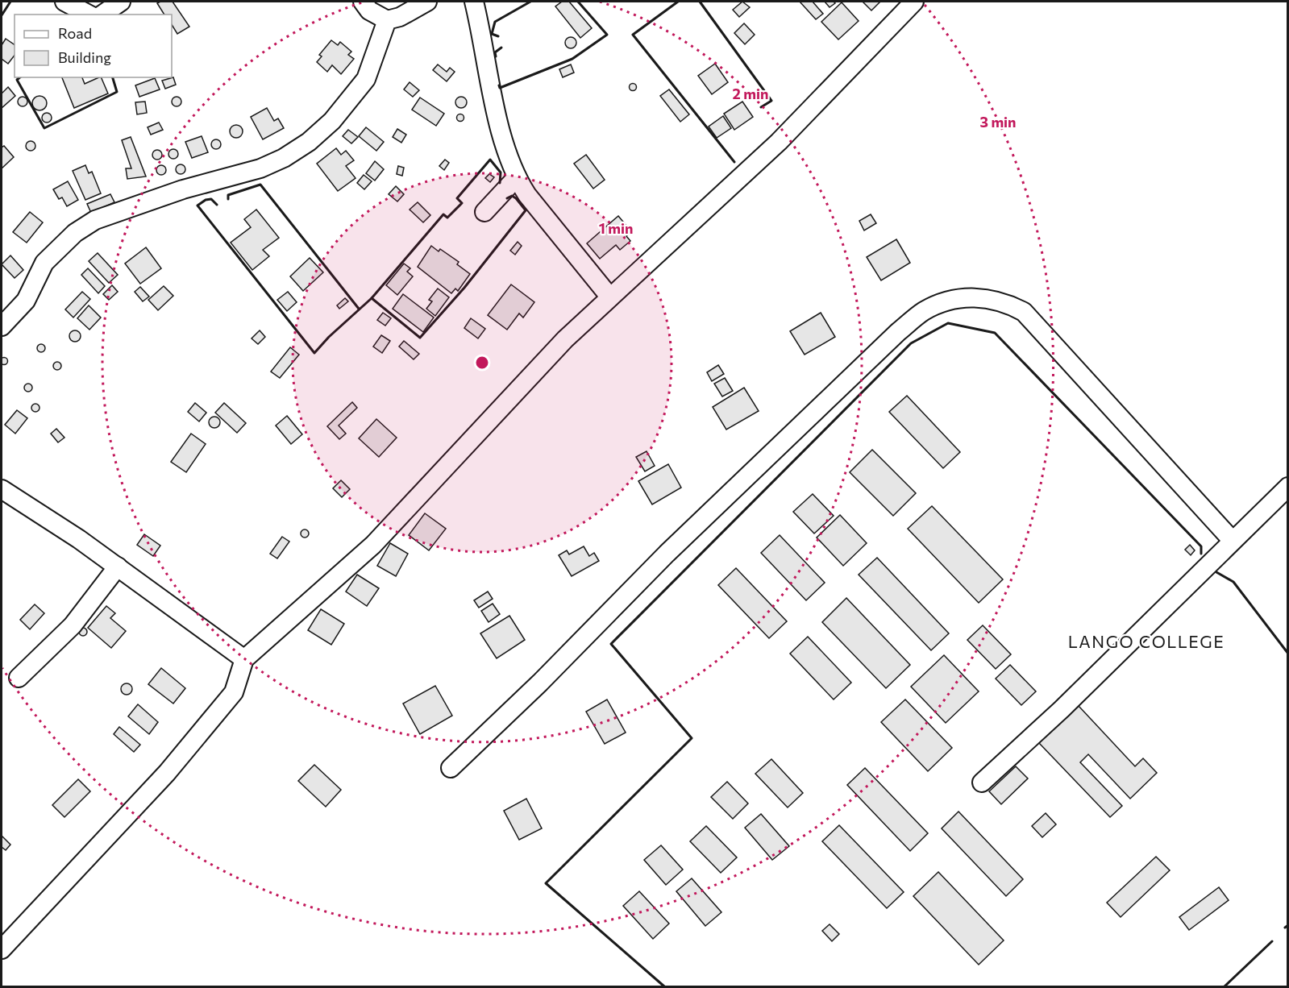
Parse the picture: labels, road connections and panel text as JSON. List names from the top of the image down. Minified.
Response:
{"districts":["LANGO COLLEGE"],"legend":["Road","Building"],"rings":["2 min","3 min","1 min"]}
